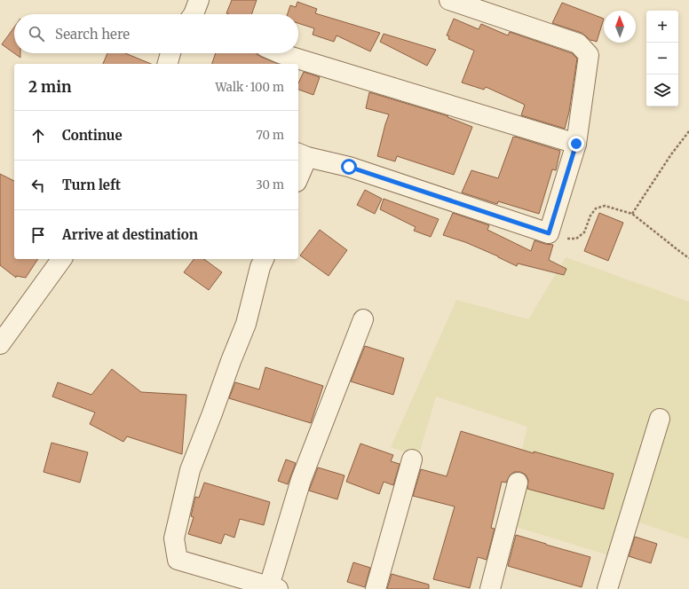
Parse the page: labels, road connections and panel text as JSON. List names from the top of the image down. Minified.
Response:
{"north":"top","page":{"map_buttons":["+","−"],"search":"Search here","heading":["2 min","Walk · 100 m"],"list":[["Continue","70 m"],["Turn left","30 m"],"Arrive at destination"]}}
